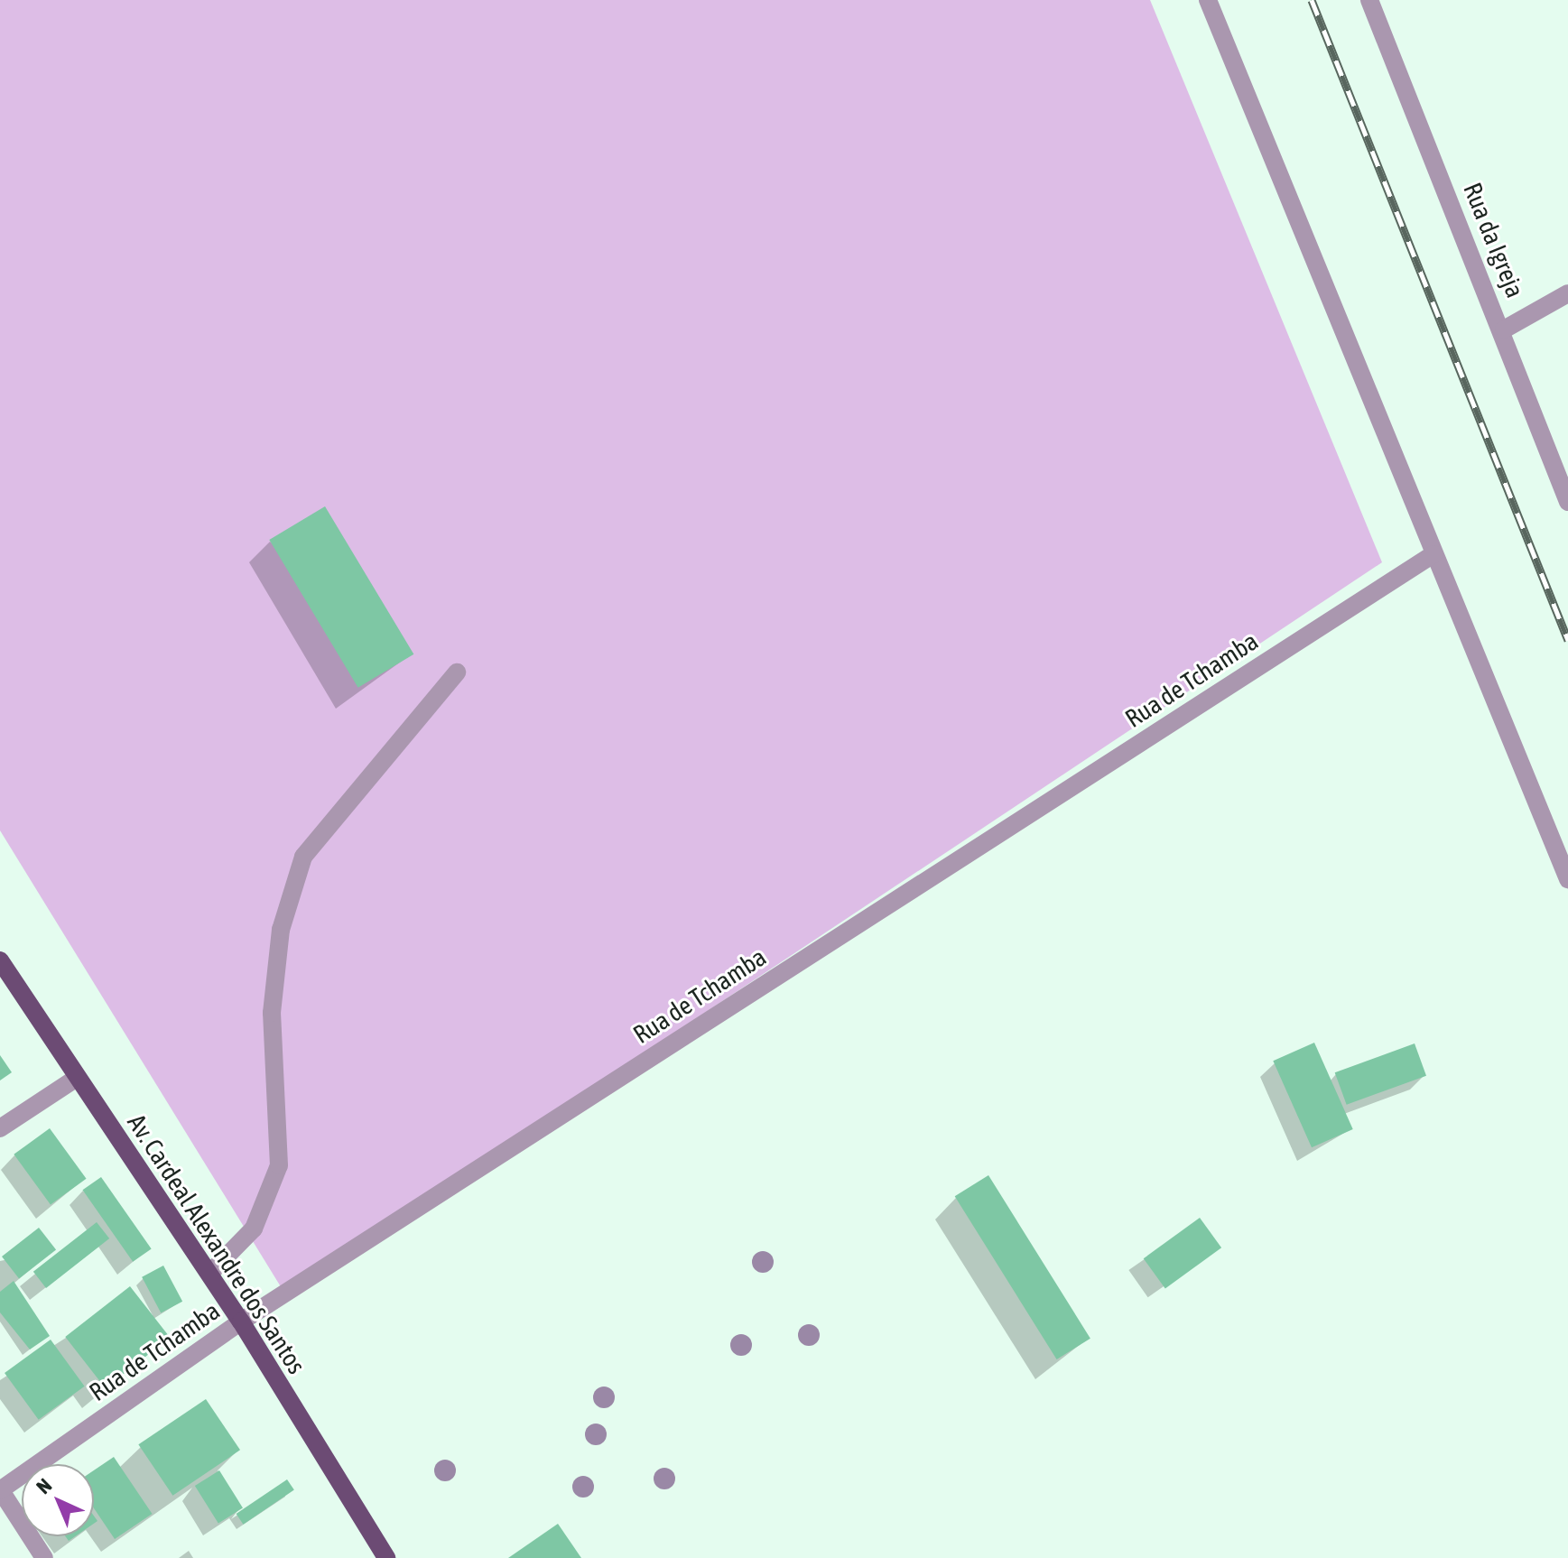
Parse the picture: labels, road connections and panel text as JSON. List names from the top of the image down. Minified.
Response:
{"streets":{"main road":["Av. Cardeal Alexandre dos Santos"],"street":["Rua da Igreja","Rua de Tchamba"]},"crossings":[["Rua de Tchamba","Av. Cardeal Alexandre dos Santos"]],"north":"top left"}
